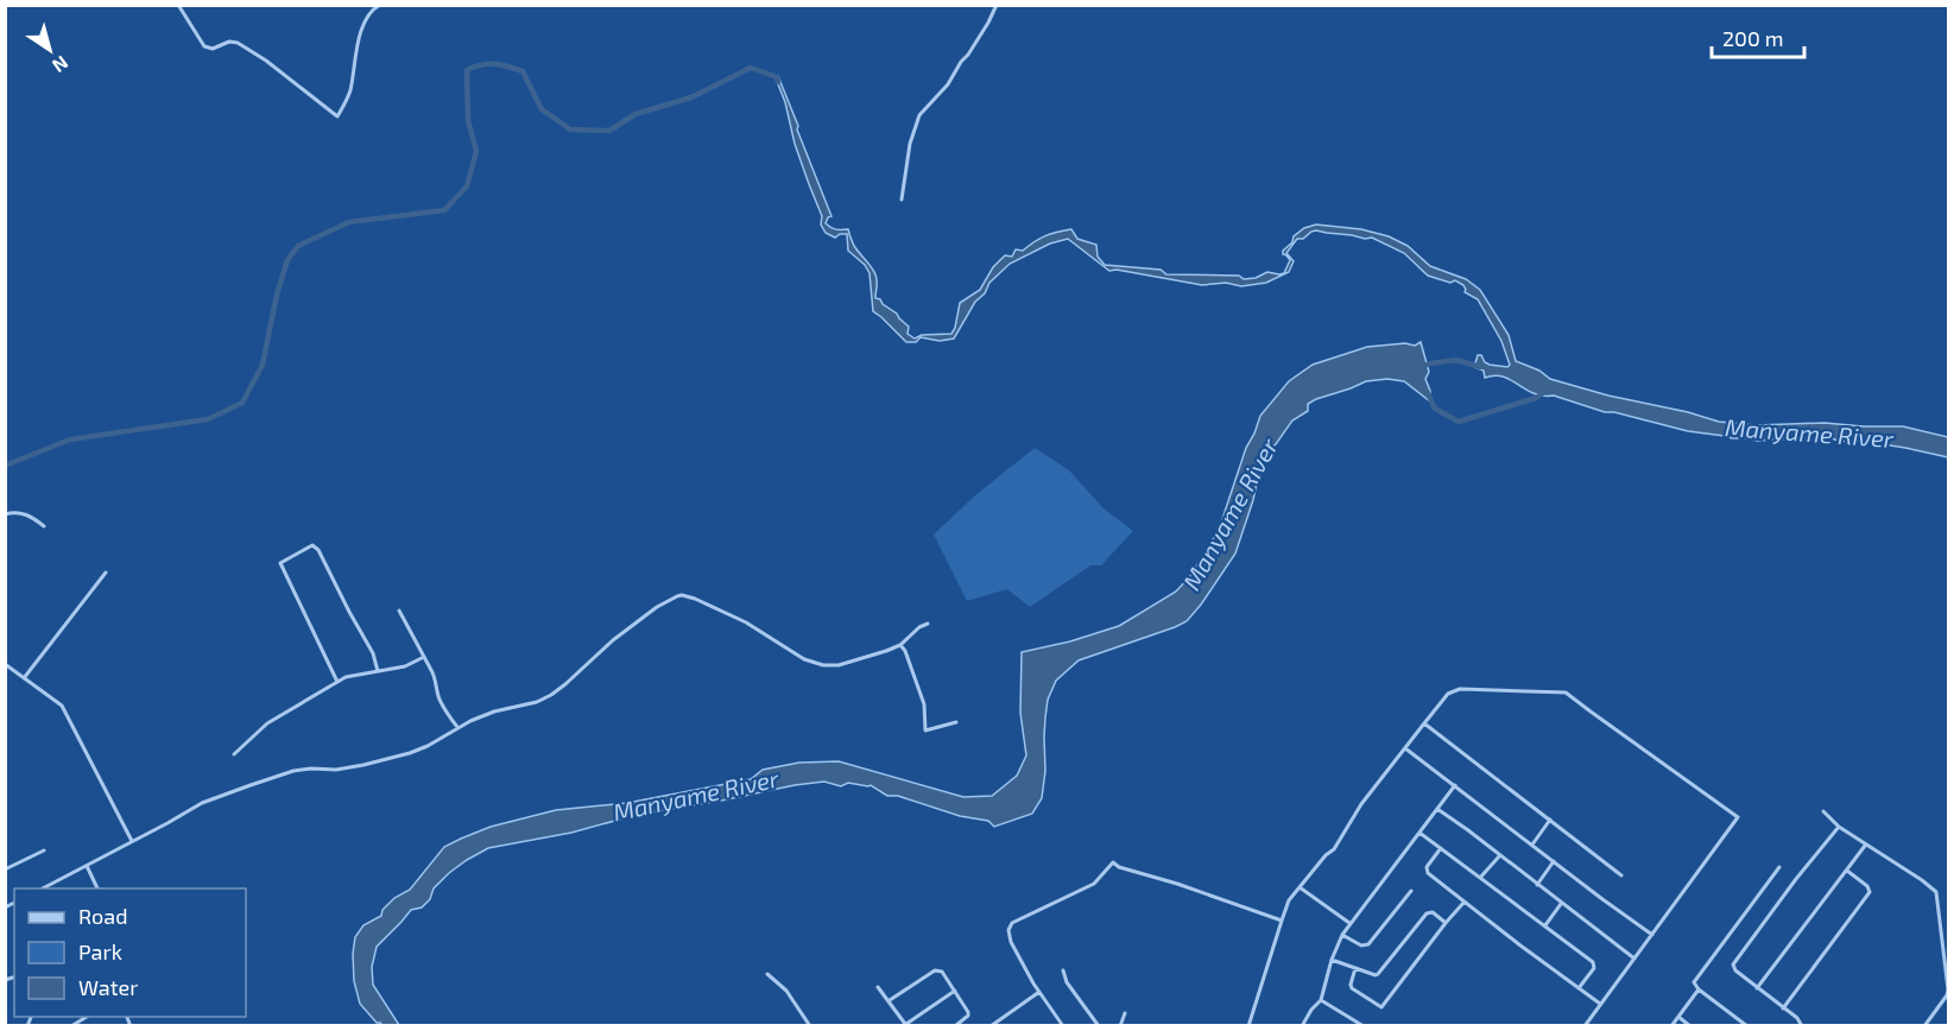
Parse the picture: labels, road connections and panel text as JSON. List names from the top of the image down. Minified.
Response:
{"water":["Manyame River"],"legend":["Road","Park","Water"],"scale_bar":"200 m","north":"bottom right"}
